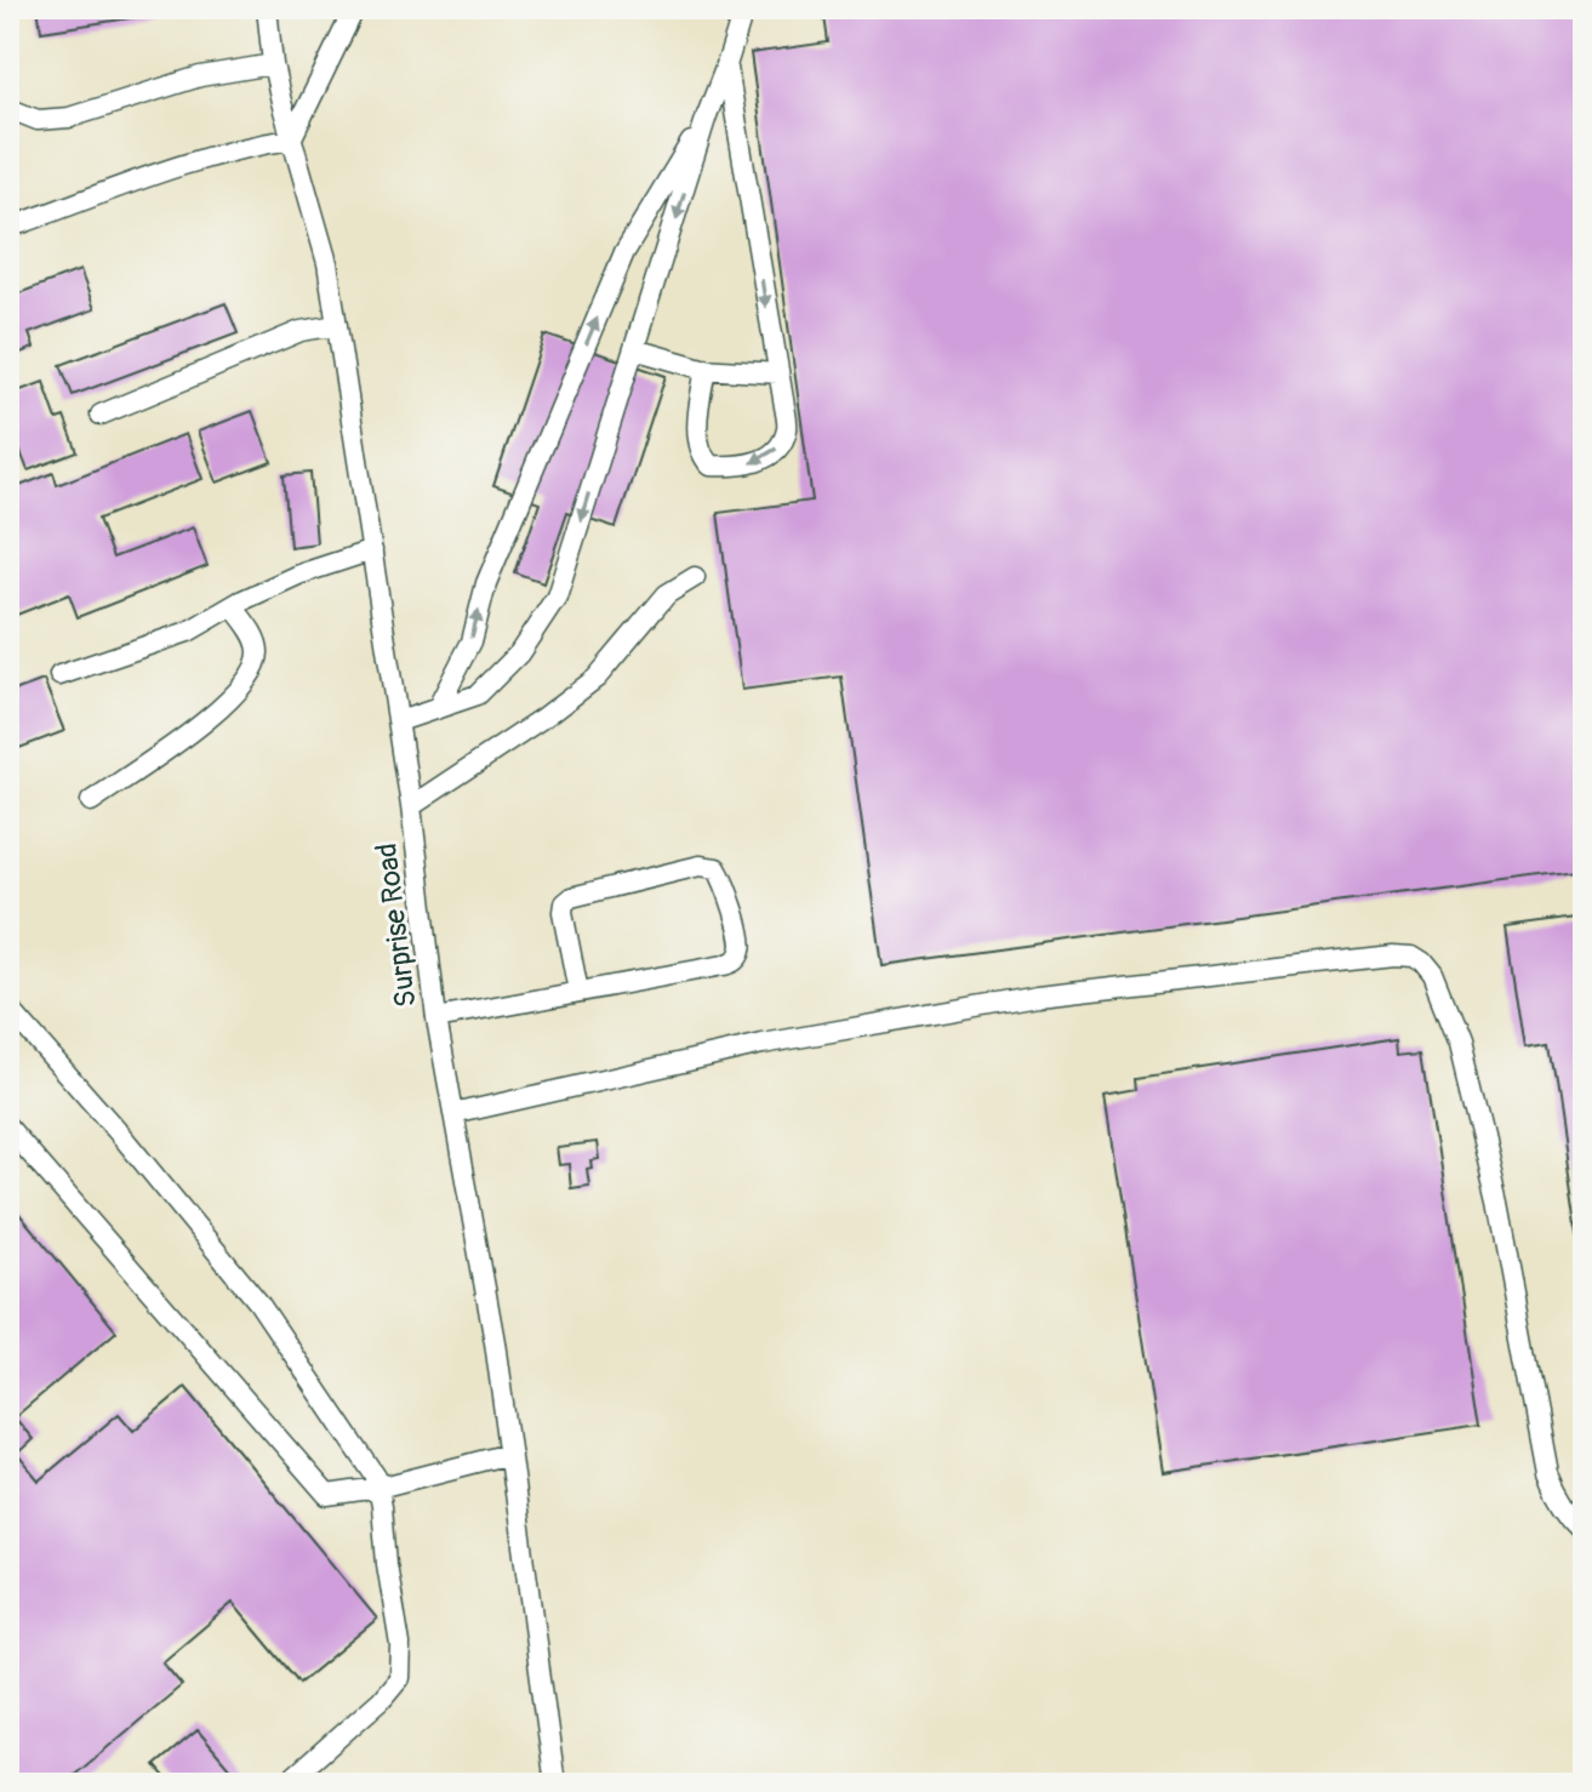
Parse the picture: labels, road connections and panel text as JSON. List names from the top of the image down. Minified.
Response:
{"streets":{"lane":["Surprise Road"]}}
